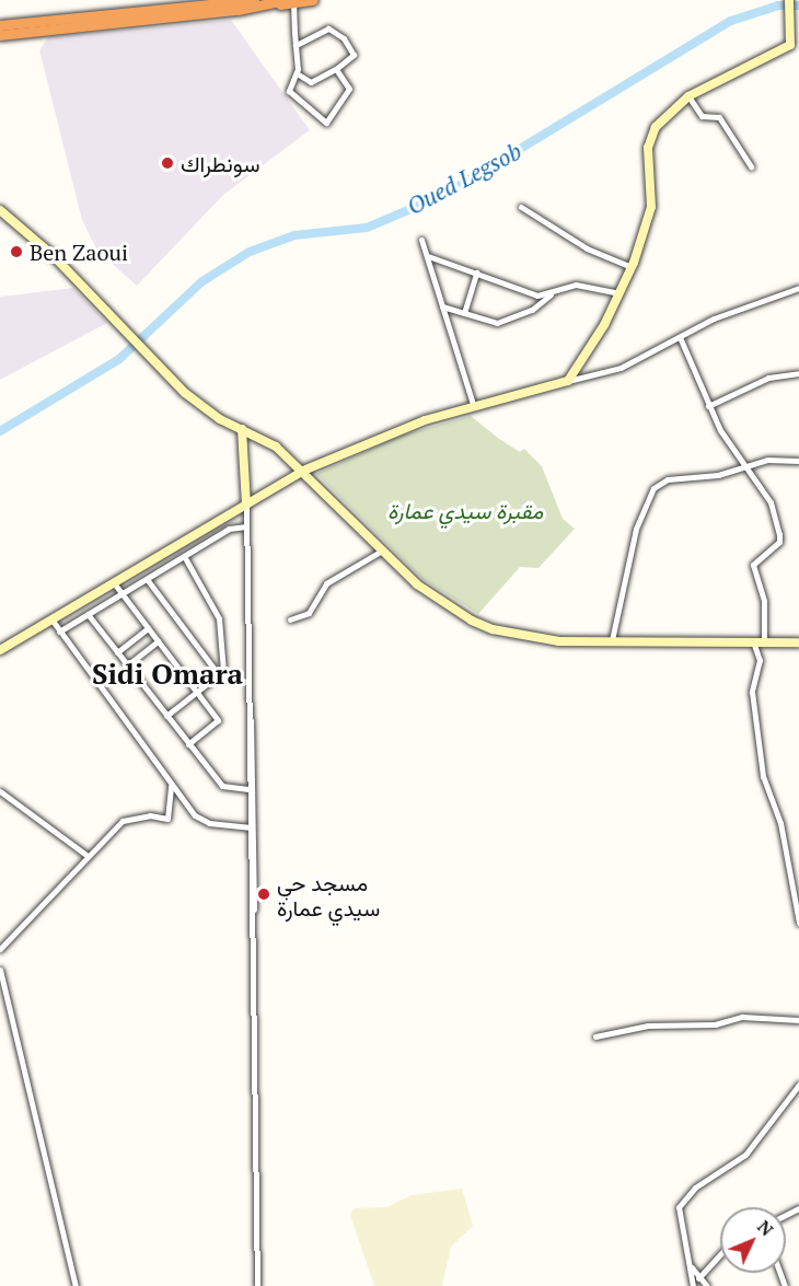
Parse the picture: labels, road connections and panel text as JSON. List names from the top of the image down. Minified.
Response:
{"districts":["Sidi Omara"],"water":["Oued Legsob"],"parks":["مقبرة سيدي عمارة"],"places":["سونطراك","Ben Zaoui","مسجد حي سيدي عمارة"],"north":"top right"}
